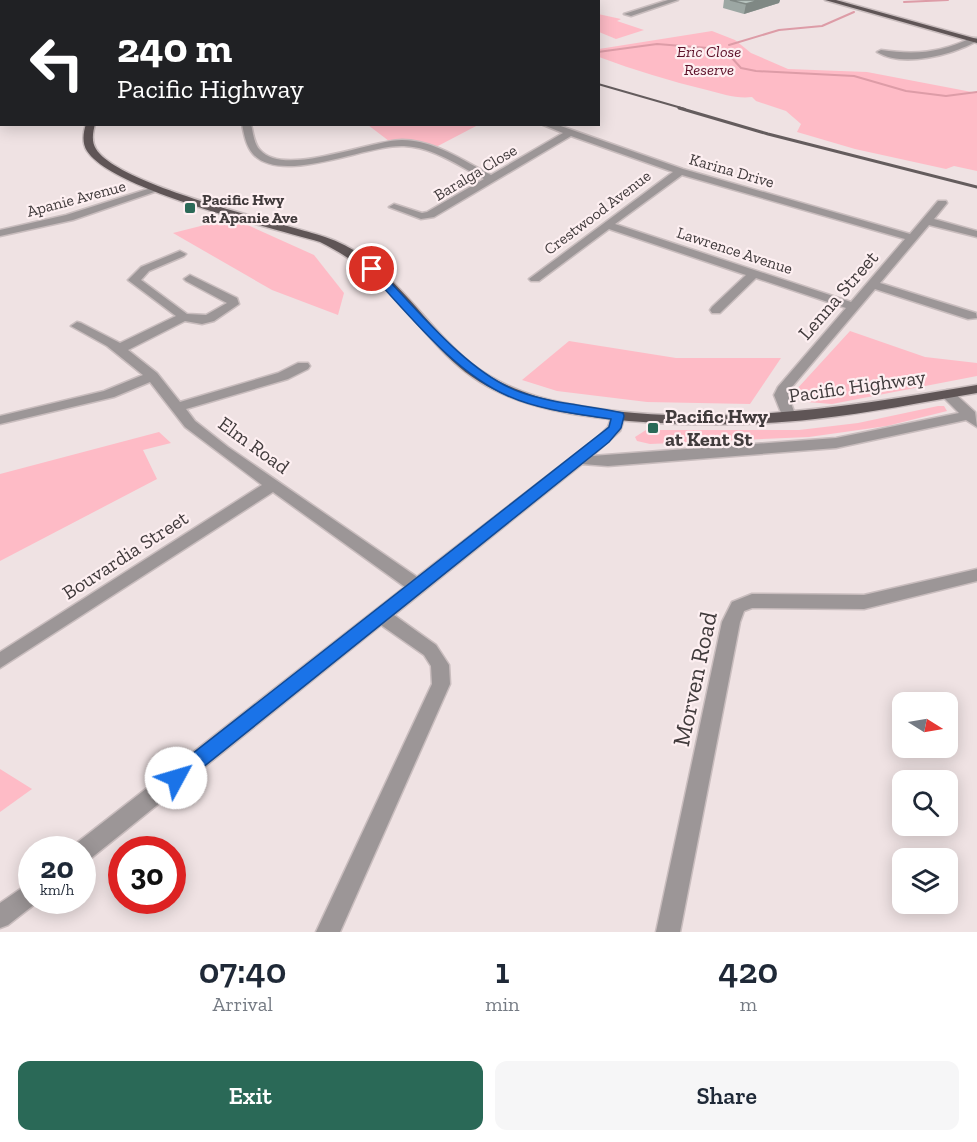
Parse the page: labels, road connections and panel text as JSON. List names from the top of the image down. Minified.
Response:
{"streets":{"main road":["Pacific Highway"],"street":["Karina Drive","Baralga Close","Apanie Avenue","Crestwood Avenue","Lawrence Avenue","Lenna Street","Elm Road","Bouvardia Street","Morven Road"]},"crossings":[["Karina Drive","Baralga Close"],["Karina Drive","Crestwood Avenue"],["Karina Drive","Lenna Street"],["Apanie Avenue","Pacific Highway"],["Crestwood Avenue","Lawrence Avenue"],["Lawrence Avenue","Lenna Street"],["Lenna Street","Pacific Highway"],["Elm Road","Bouvardia Street"]],"parks":["Eric Close Reserve"],"places":{"transit":["Pacific Hwy at Apanie Ave","Pacific Hwy at Kent St"]},"north":"right","page":{"turn":["240 m","Pacific Highway"],"speed":"20 km/h","limit":"30","eta":["07:40","Arrival","1","min","420","m"],"buttons":["Exit","Share"]}}
